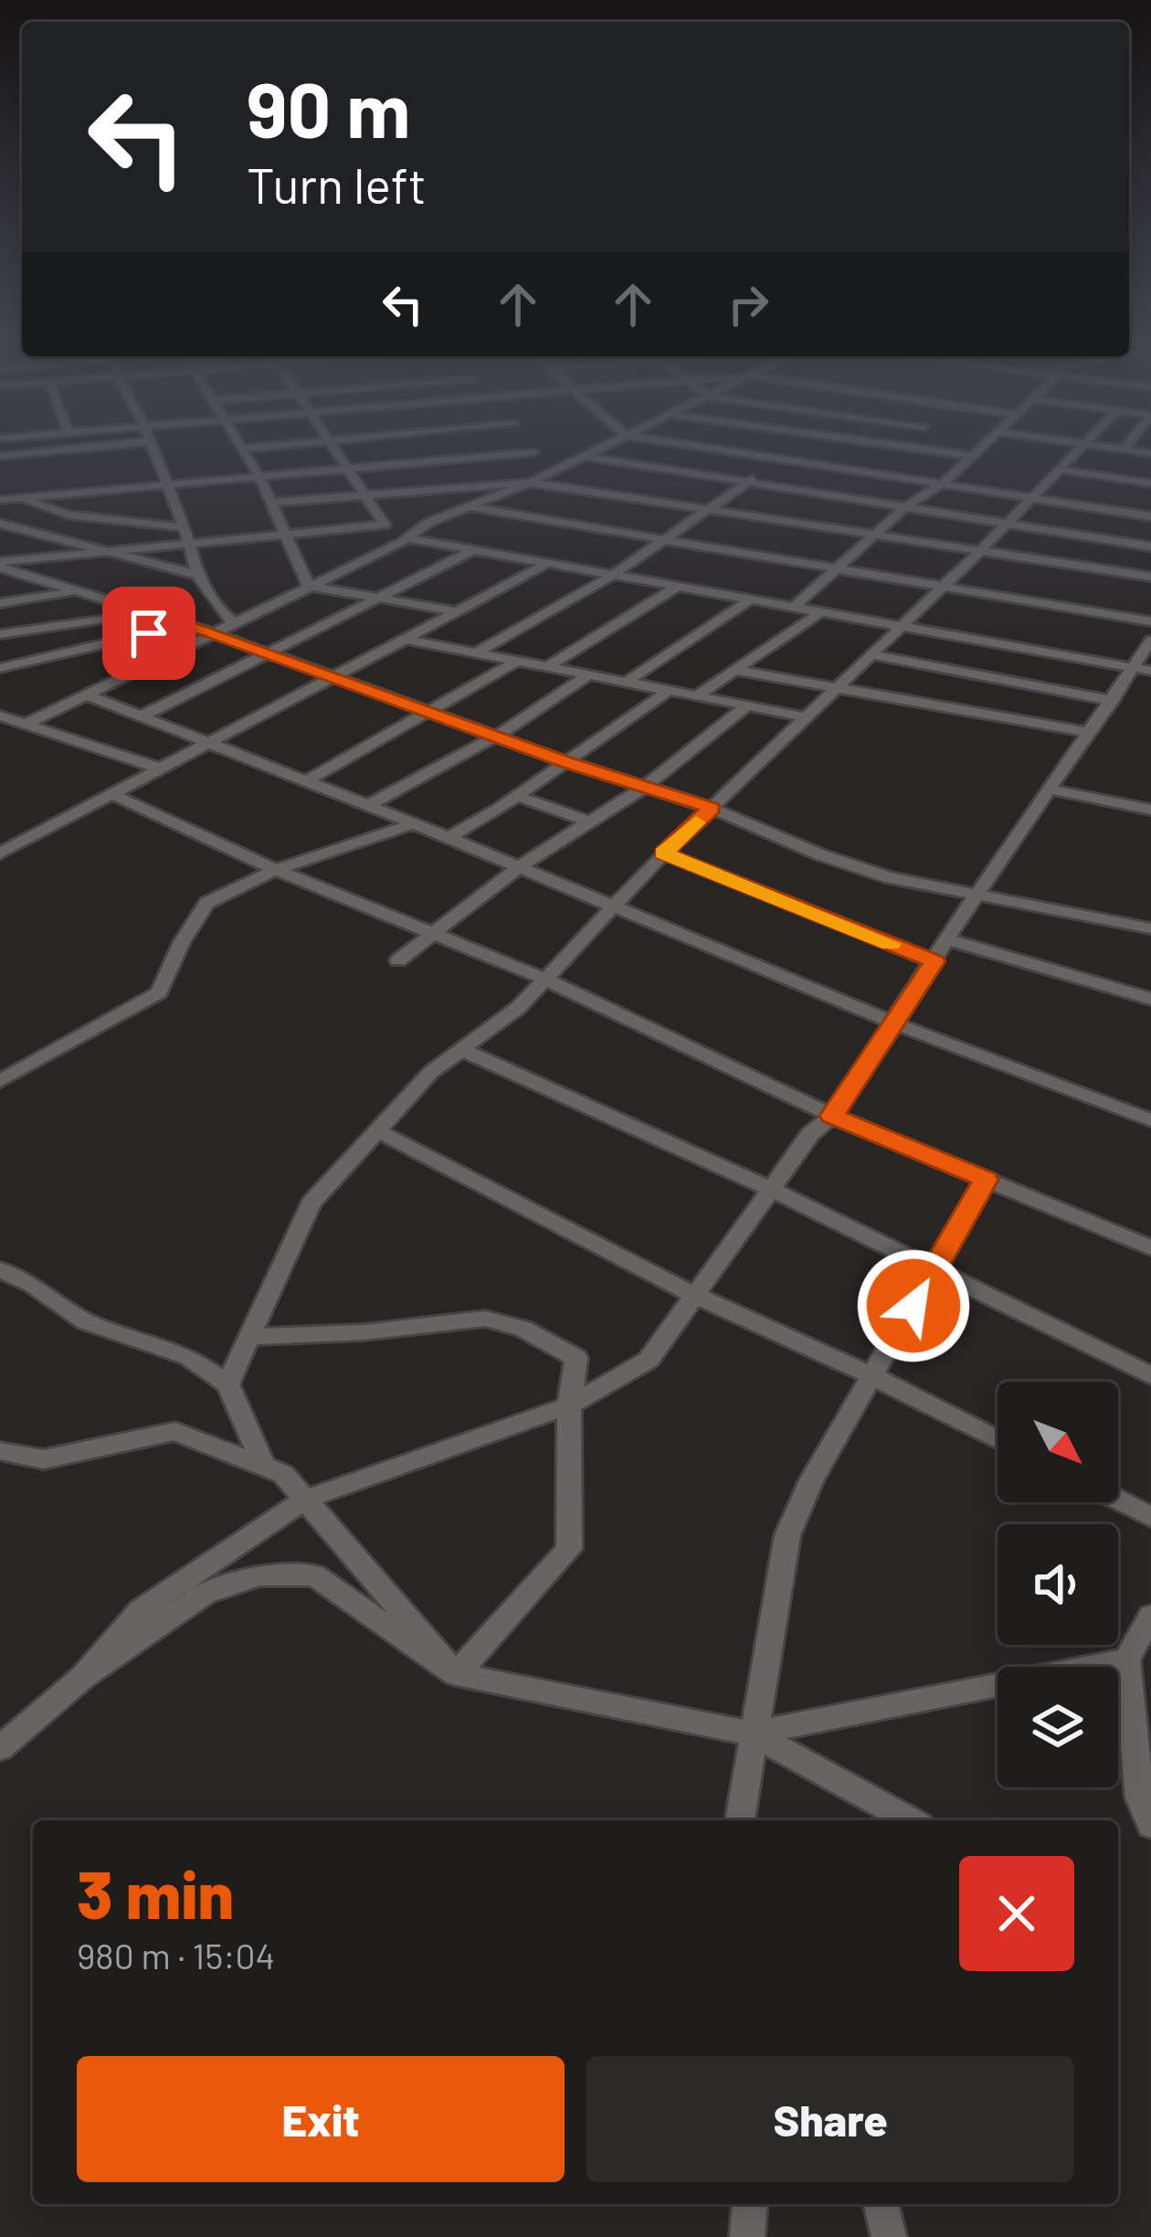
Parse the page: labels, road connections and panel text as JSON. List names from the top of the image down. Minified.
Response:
{"north":"bottom right","page":{"turn":["90 m","Turn left"],"heading":["3 min","980 m · 15:04"],"buttons":["Exit","Share"]}}
